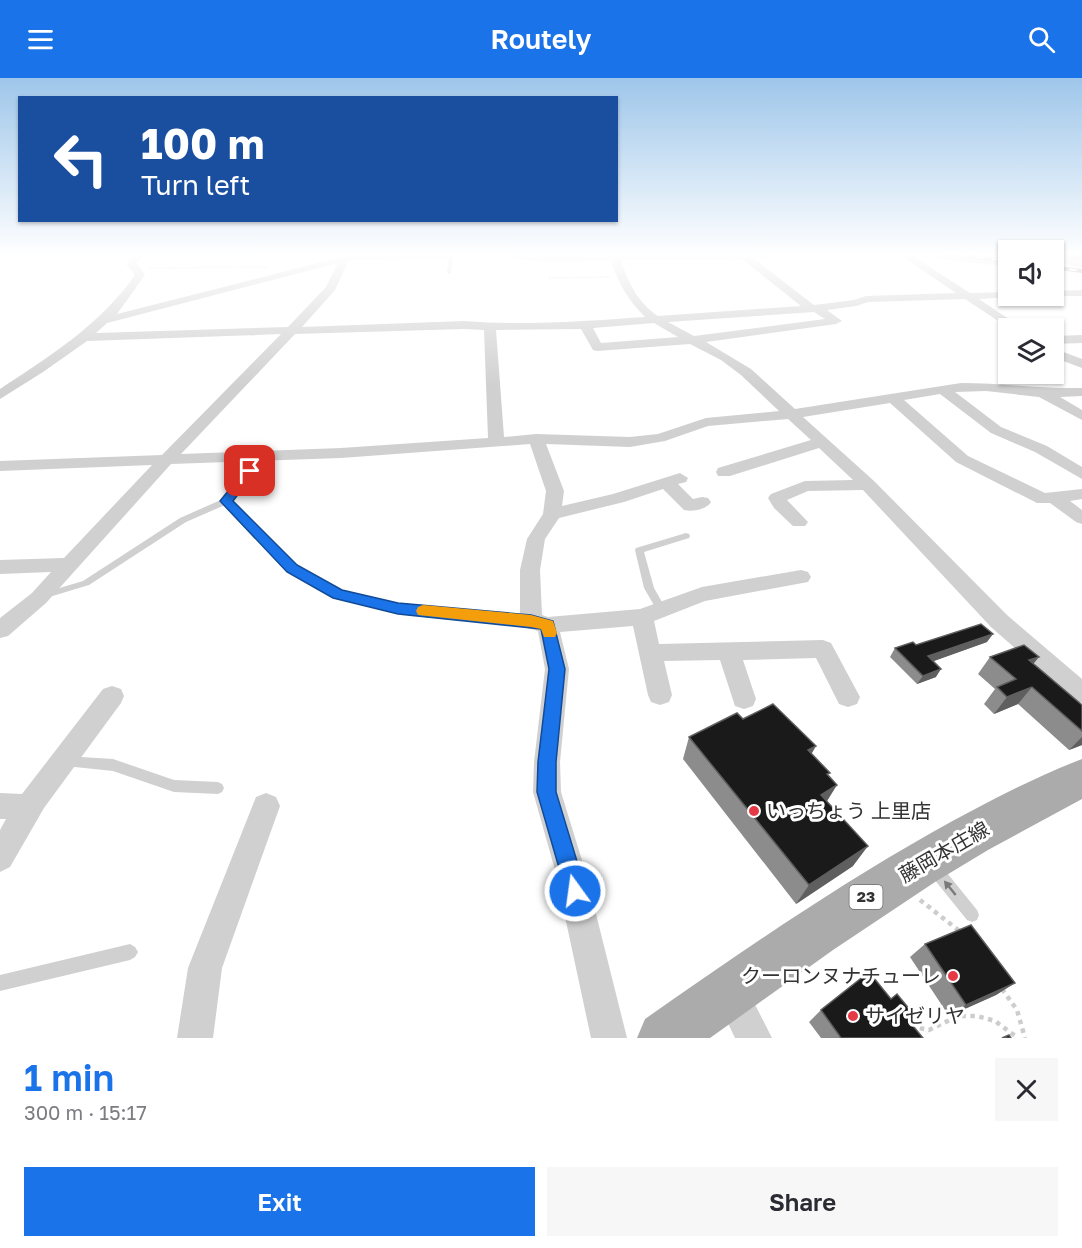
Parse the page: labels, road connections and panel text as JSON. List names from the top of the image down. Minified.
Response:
{"streets":{"main road":["藤岡本庄線","23"]},"places":["いっちょう 上里店","クーロンヌナチューレ","サイゼリヤ"],"page":{"header":"Routely","turn":["100 m","Turn left"],"heading":["1 min","300 m · 15:17"],"buttons":["Exit","Share"]}}
